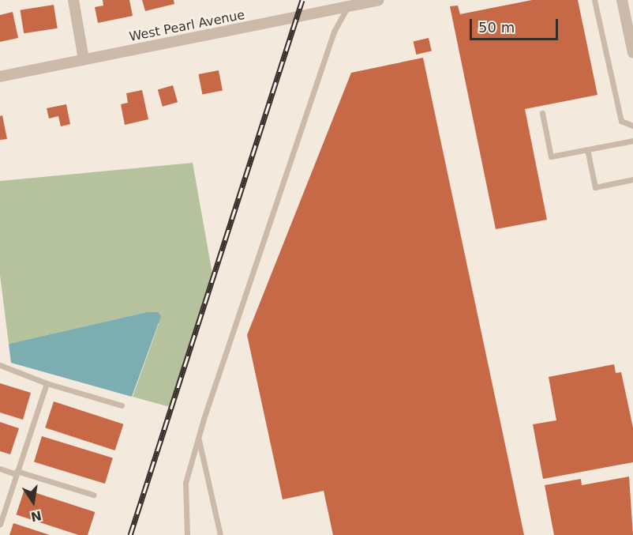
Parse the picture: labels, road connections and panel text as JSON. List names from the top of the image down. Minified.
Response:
{"streets":{"street":["West Pearl Avenue"]},"scale_bar":"50 m","north":"bottom"}
